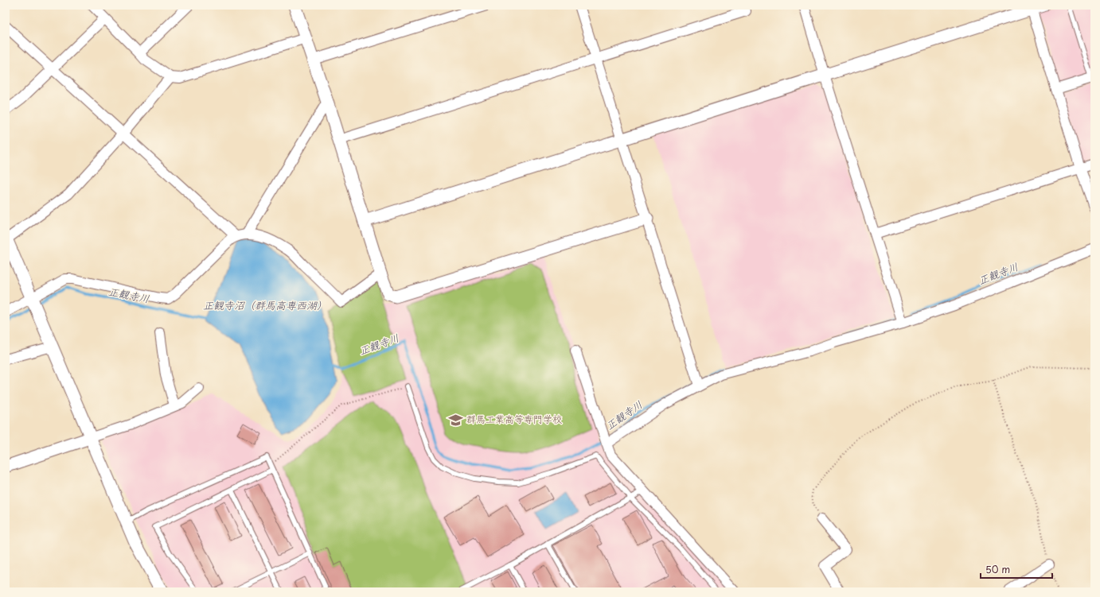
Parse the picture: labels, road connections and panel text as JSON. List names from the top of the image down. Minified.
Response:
{"water":["正観寺川","正観寺沼（群馬高専西湖）"],"places":{"school or university":["群馬工業高等専門学校"]},"scale_bar":"50 m"}
